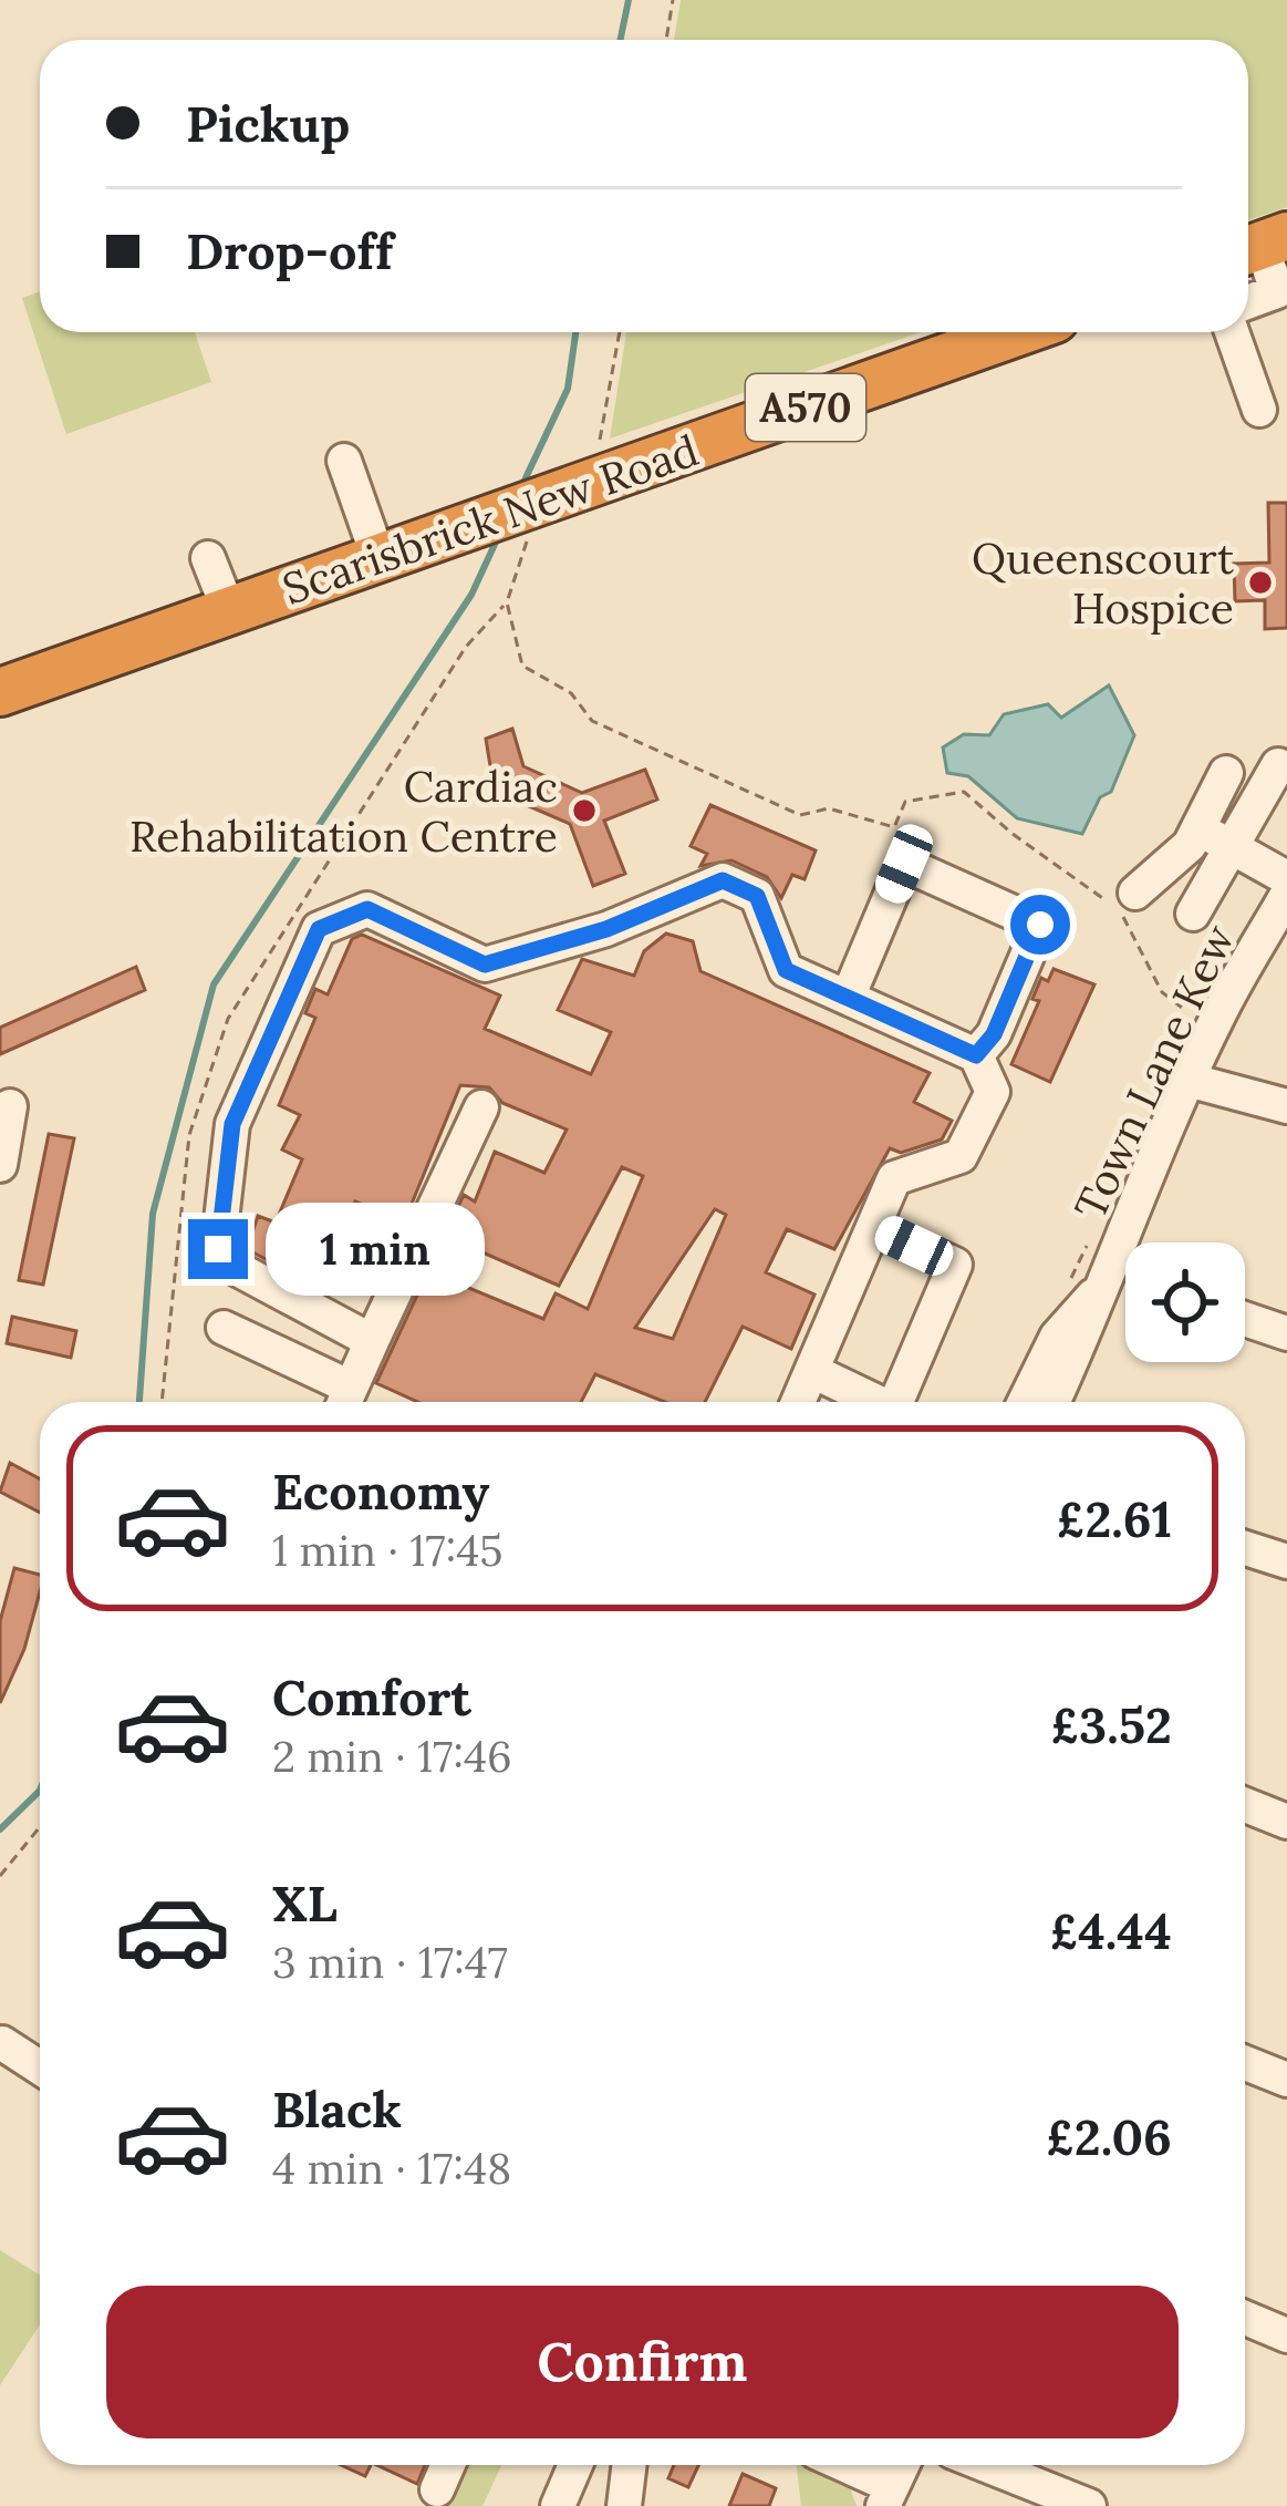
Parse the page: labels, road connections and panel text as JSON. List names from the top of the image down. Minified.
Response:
{"streets":{"highway":["A570","Scarisbrick New Road"],"street":["Town Lane Kew"]},"places":["Queenscourt Hospice","Cardiac Rehabilitation Centre"],"page":{"banner":["Pickup","Drop-off"],"bubble":"1 min","list":[{"name":"Economy","note":"1 min · 17:45","value":"£2.61"},{"name":"Comfort","note":"2 min · 17:46","value":"£3.52"},{"name":"XL","note":"3 min · 17:47","value":"£4.44"},{"name":"Black","note":"4 min · 17:48","value":"£2.06"}],"buttons":"Confirm"}}
